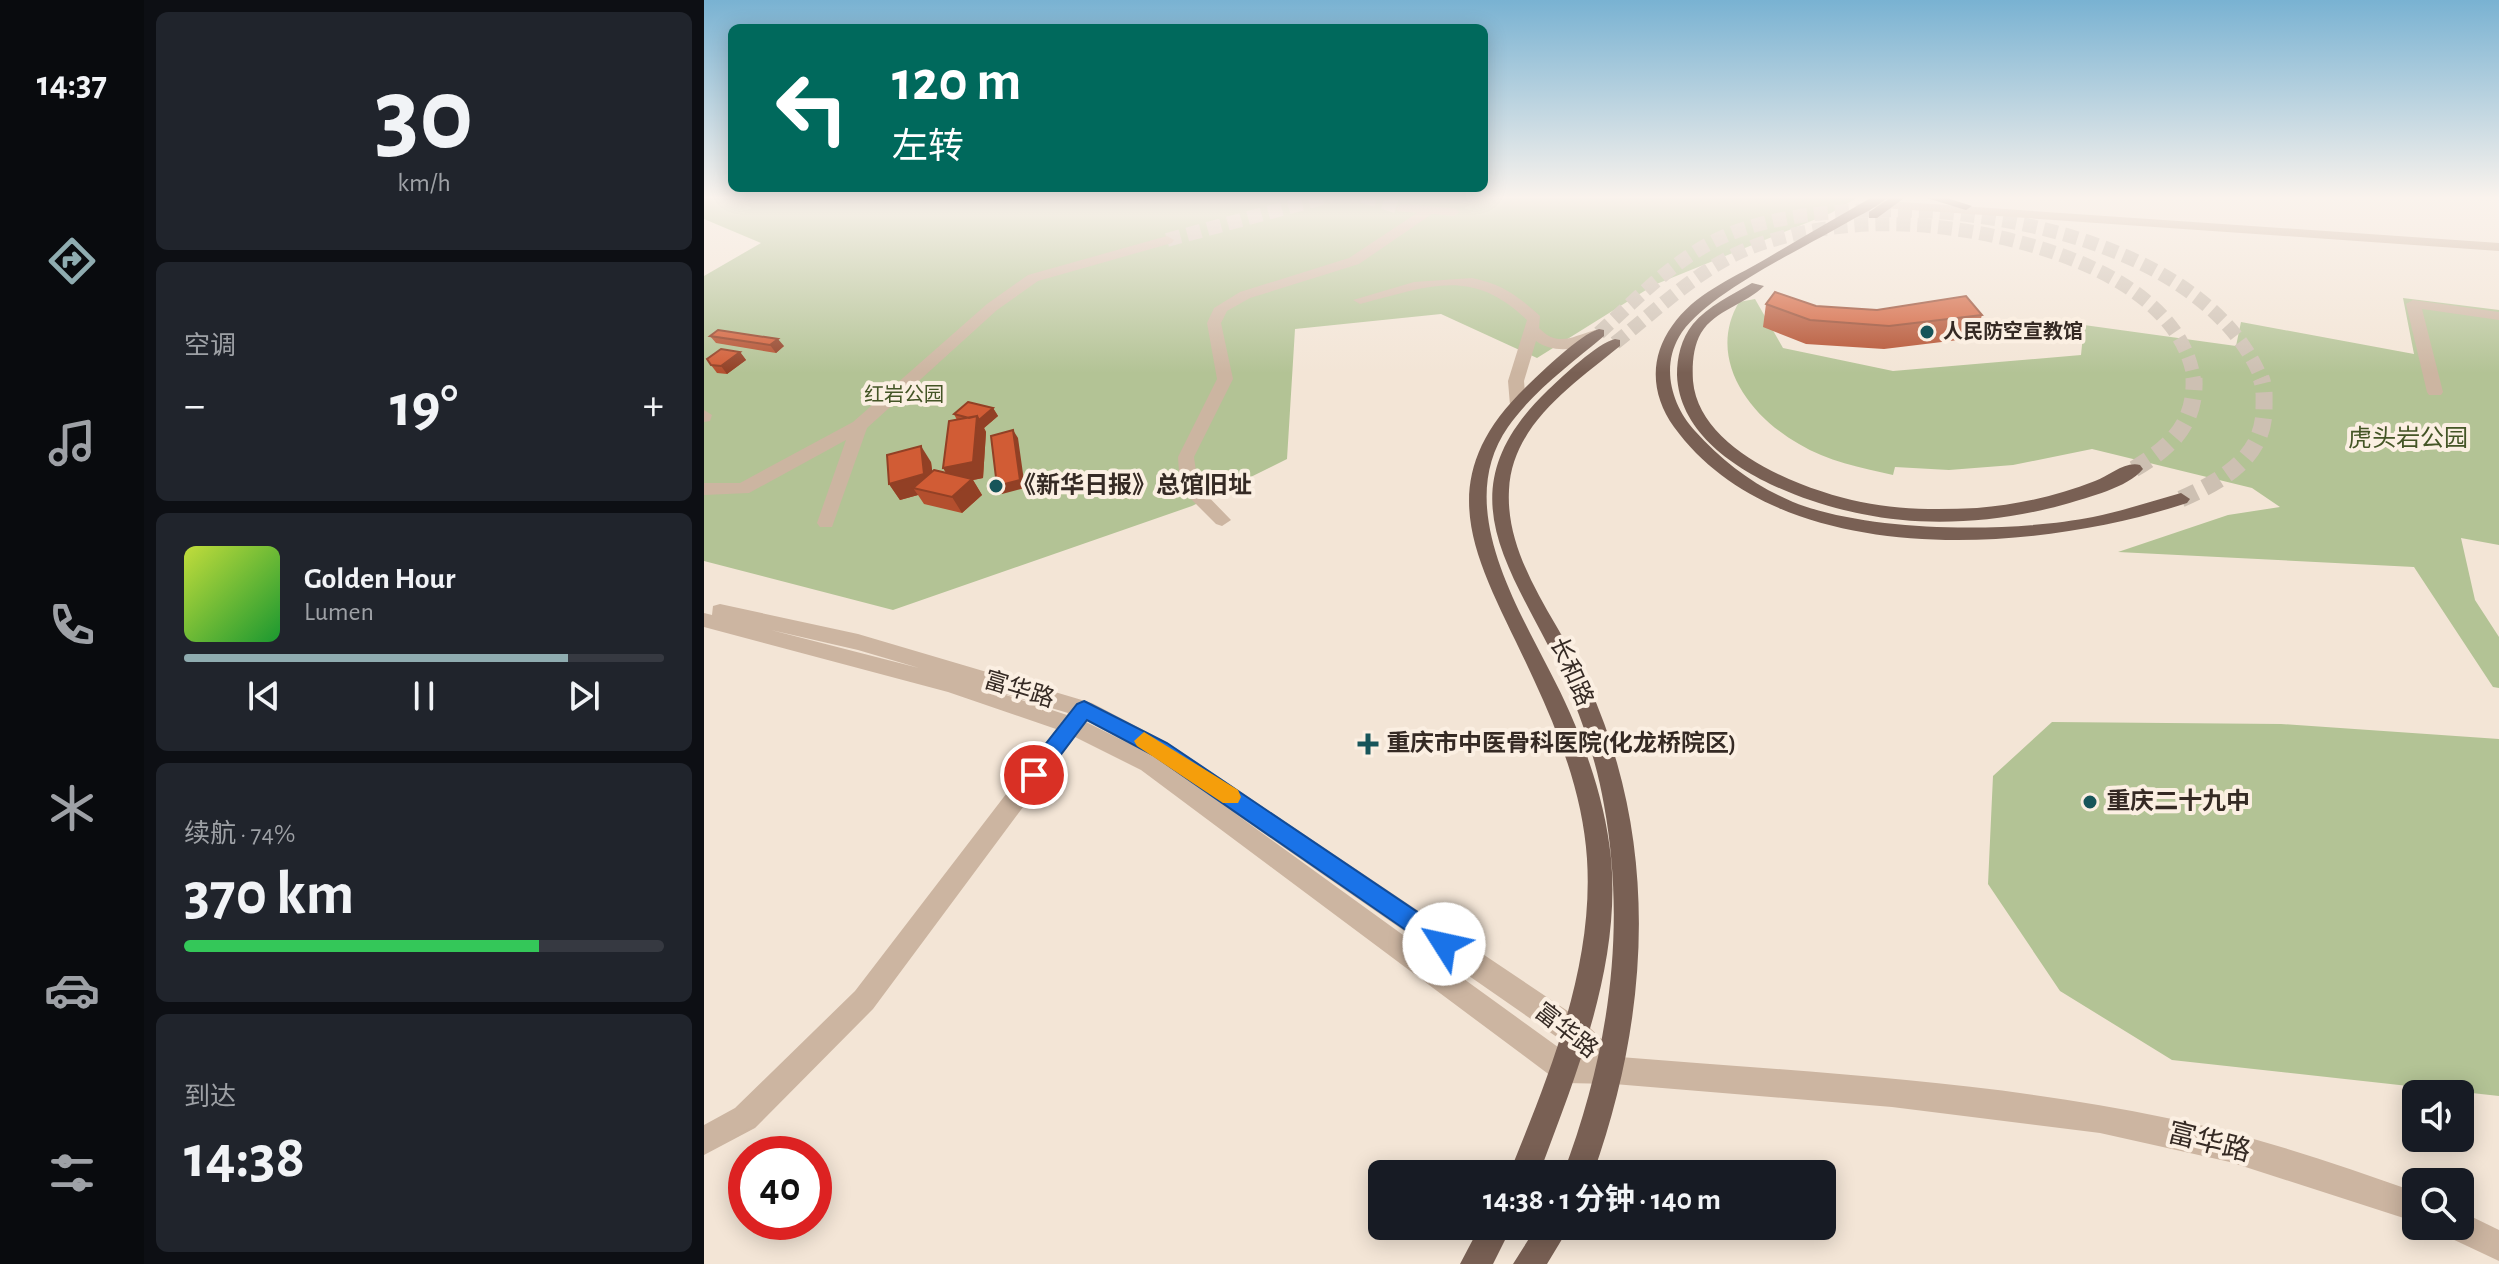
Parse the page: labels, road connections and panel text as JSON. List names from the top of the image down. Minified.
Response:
{"streets":{"main road":["长和路"],"street":["富华路"]},"crossings":[["长和路","富华路"]],"parks":["红岩公园","虎头岩公园"],"places":{"other":["人民防空宣教馆","《新华日报》总馆旧址","重庆二十九中"],"health":["重庆市中医骨科医院(化龙桥院区)"]},"page":{"tabs":"14:37","tile":[["30","km/h"],"空调",["续航 · 74%","370 km"],["到达","14:38"]],"turn":["120 m","左转"],"heat":["−","19°","+"],"song":["Golden Hour","Lumen"],"limit":"40","trip":"14:38 · 1 分钟 · 140 m"}}
